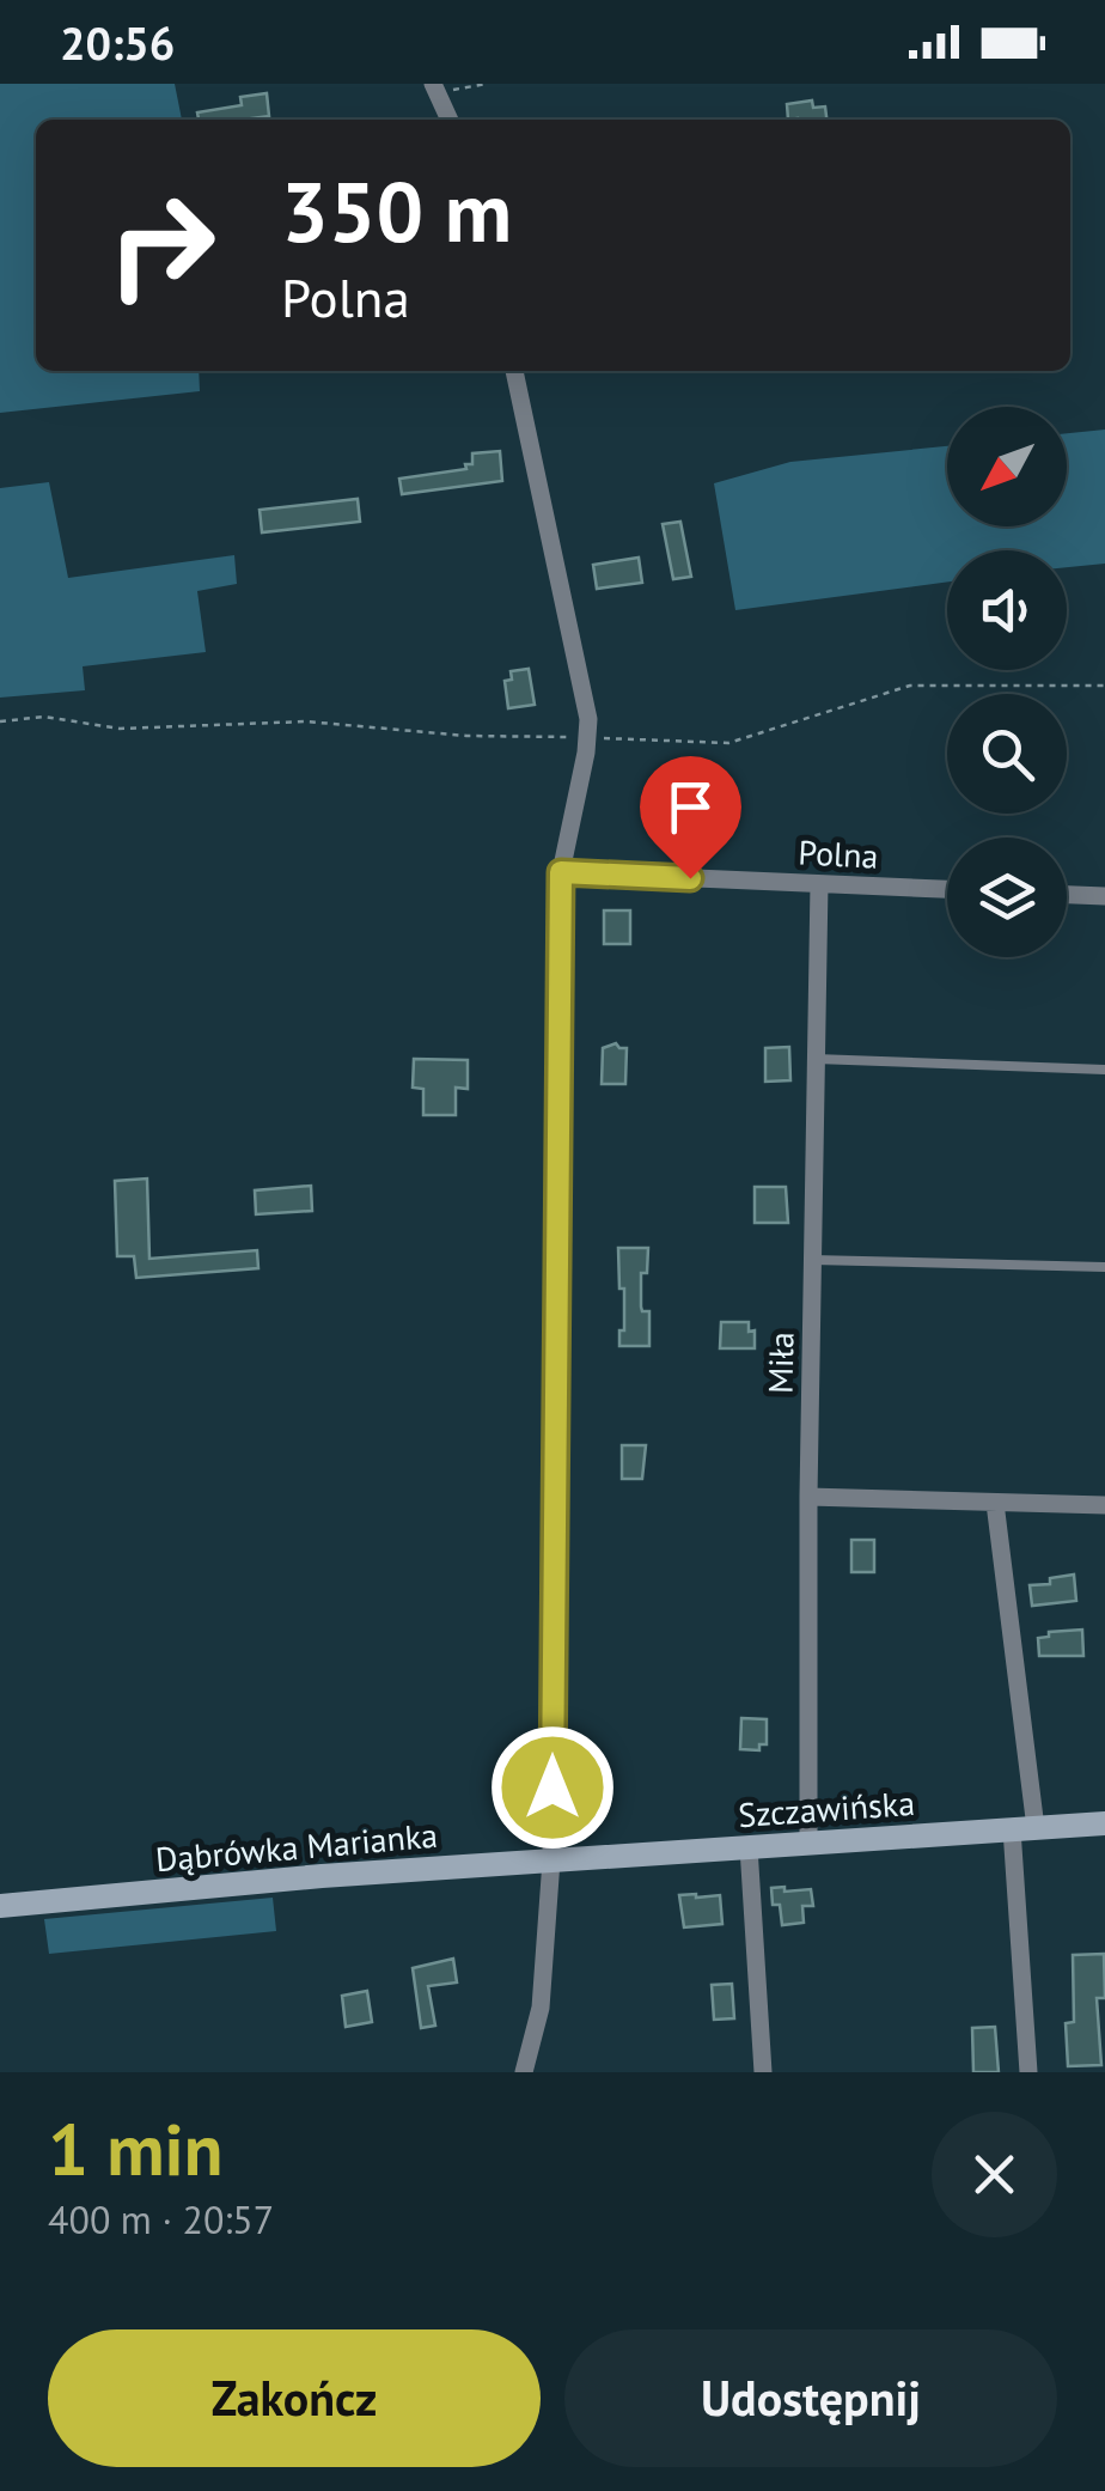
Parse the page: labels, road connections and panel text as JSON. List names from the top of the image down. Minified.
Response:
{"streets":{"street":["Polna","Miła","Szczawińska","Dąbrówka Marianka"]},"crossings":[["Polna","Miła"],["Miła","Szczawińska"],["Szczawińska","Dąbrówka Marianka"]],"north":"bottom left","page":{"status":"20:56","turn":["350 m","Polna"],"heading":["1 min","400 m · 20:57"],"buttons":["Zakończ","Udostępnij"]}}
